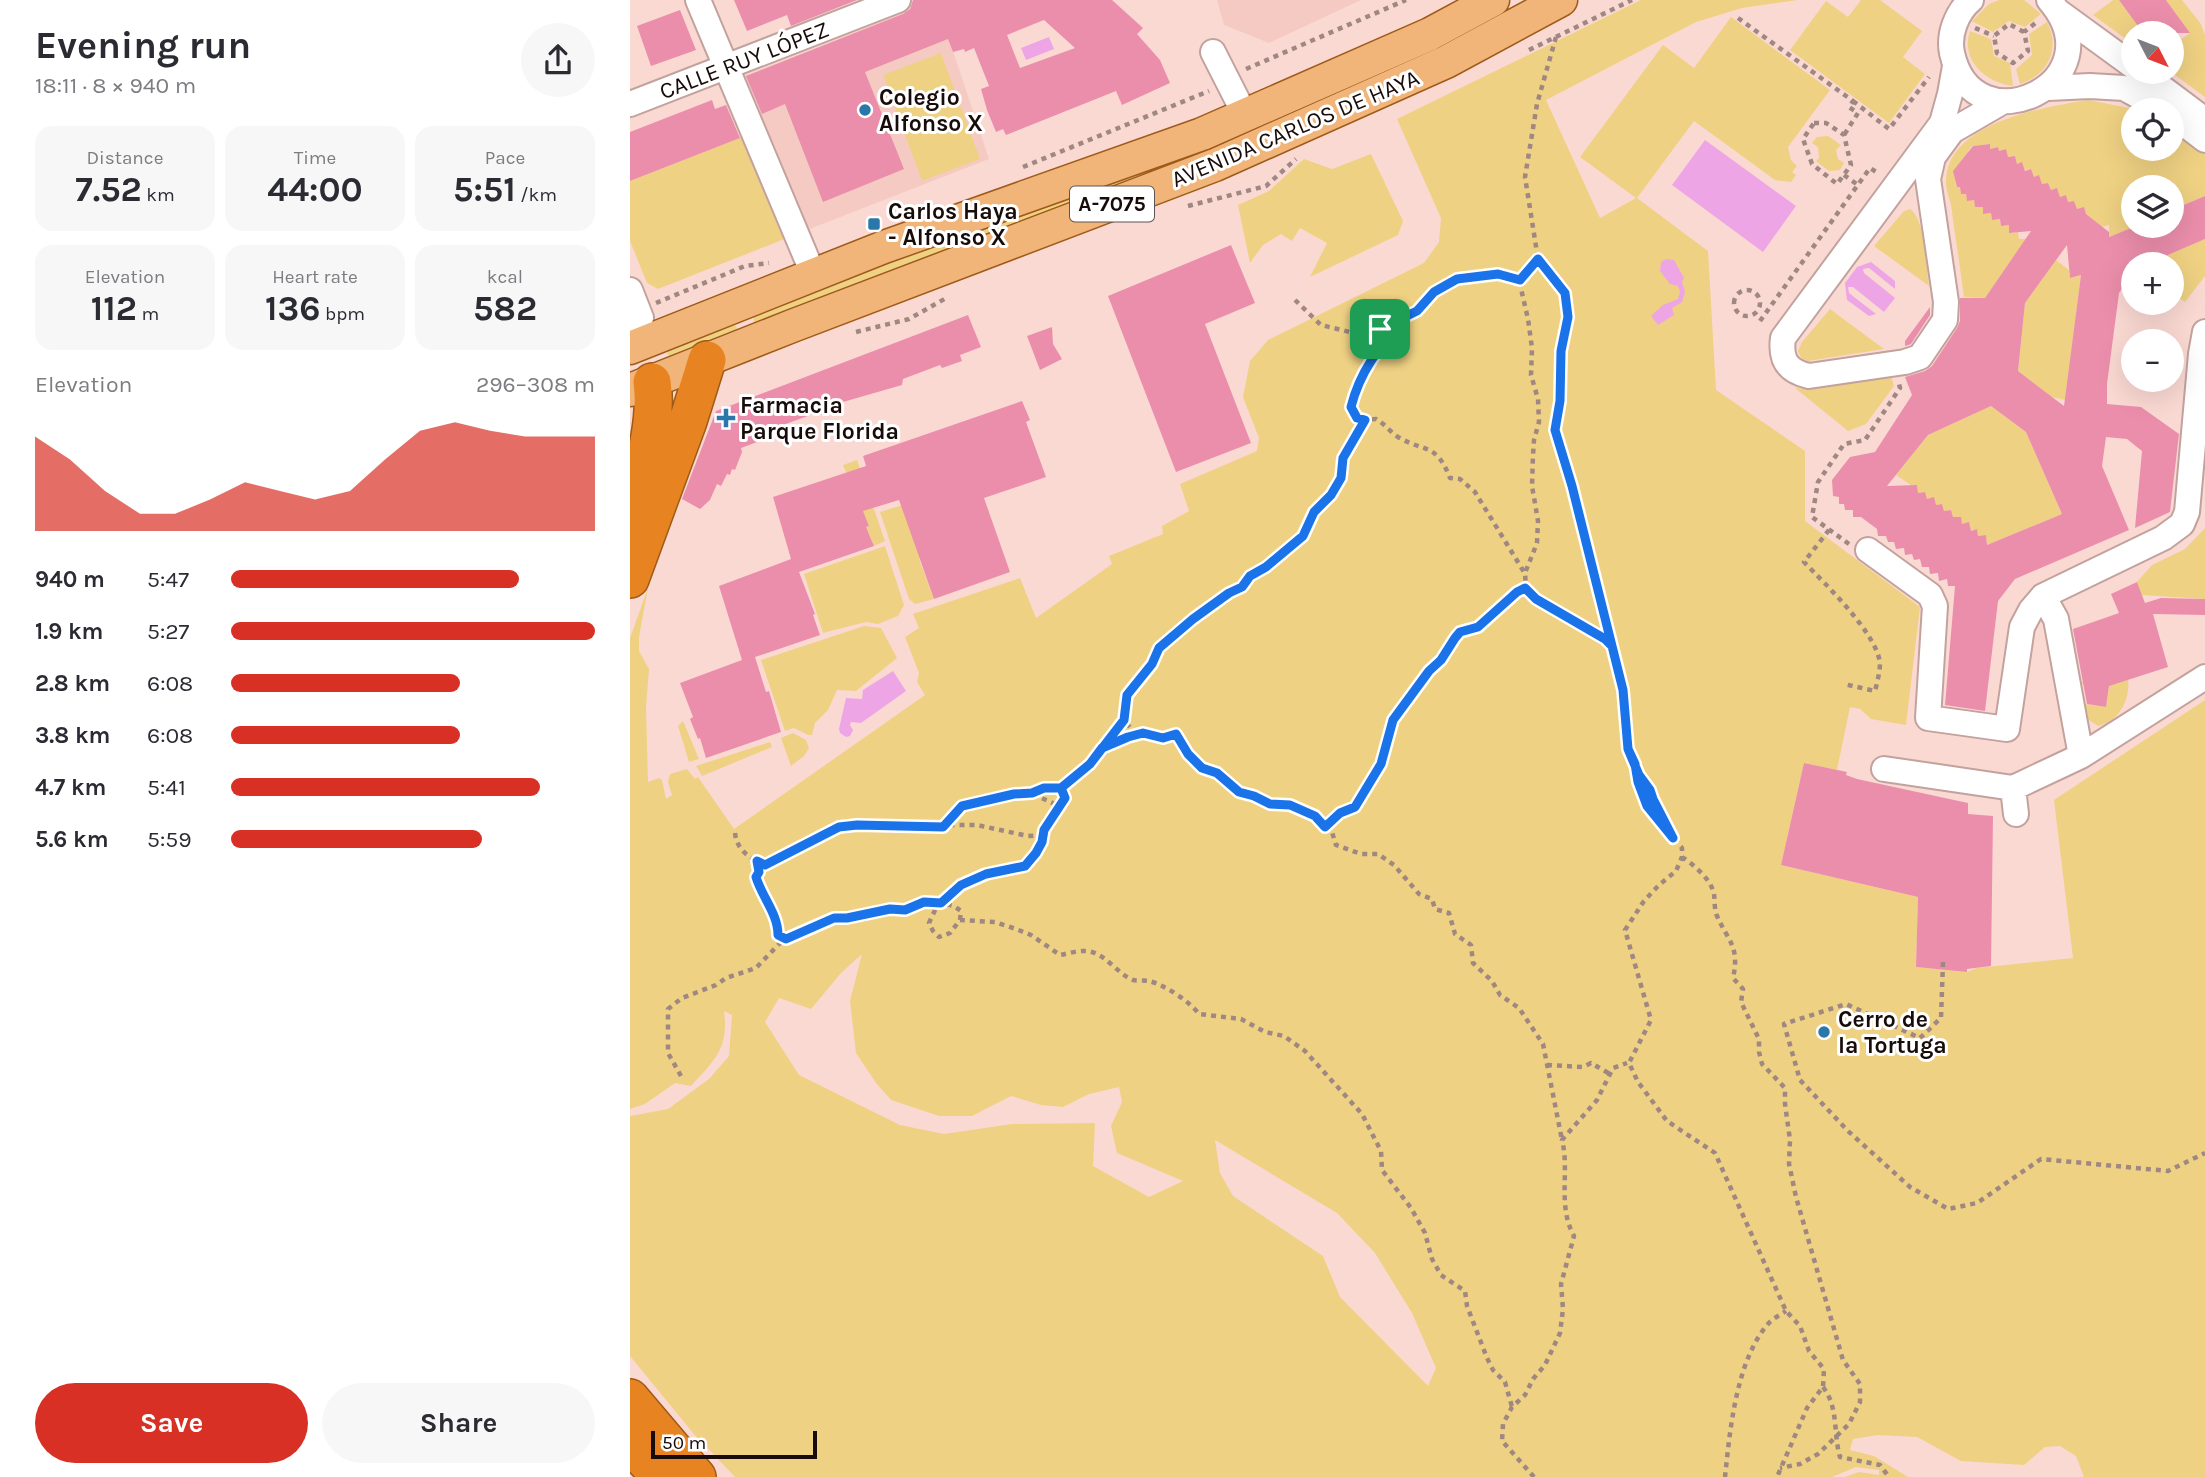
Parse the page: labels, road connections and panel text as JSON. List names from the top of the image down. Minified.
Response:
{"streets":{"main road":["AVENIDA CARLOS DE HAYA","A-7075"],"street":["CALLE RUY LÓPEZ"]},"places":{"other":["Colegio Alfonso X","Cerro de la Tortuga"],"transit":["Carlos Haya - Alfonso X"],"health":["Farmacia Parque Florida"]},"scale_bar":"50 m","north":"bottom right","page":{"heading":["Evening run","18:11 · 8 × 940 m"],"map_buttons":["+","−"],"stats":[["Distance","7.52 km"],["Time","44:00"],["Pace","5:51 /km"],["Elevation","112 m"],["Heart rate","136 bpm"],["kcal","582"]],"chart":["Elevation","296–308 m"],"list":[{"name":"940 m","note":"5:47"},{"name":"1.9 km","note":"5:27"},{"name":"2.8 km","note":"6:08"},{"name":"3.8 km","note":"6:08"},{"name":"4.7 km","note":"5:41"},{"name":"5.6 km","note":"5:59"}],"buttons":["Save","Share"],"scale":"50 m"}}
